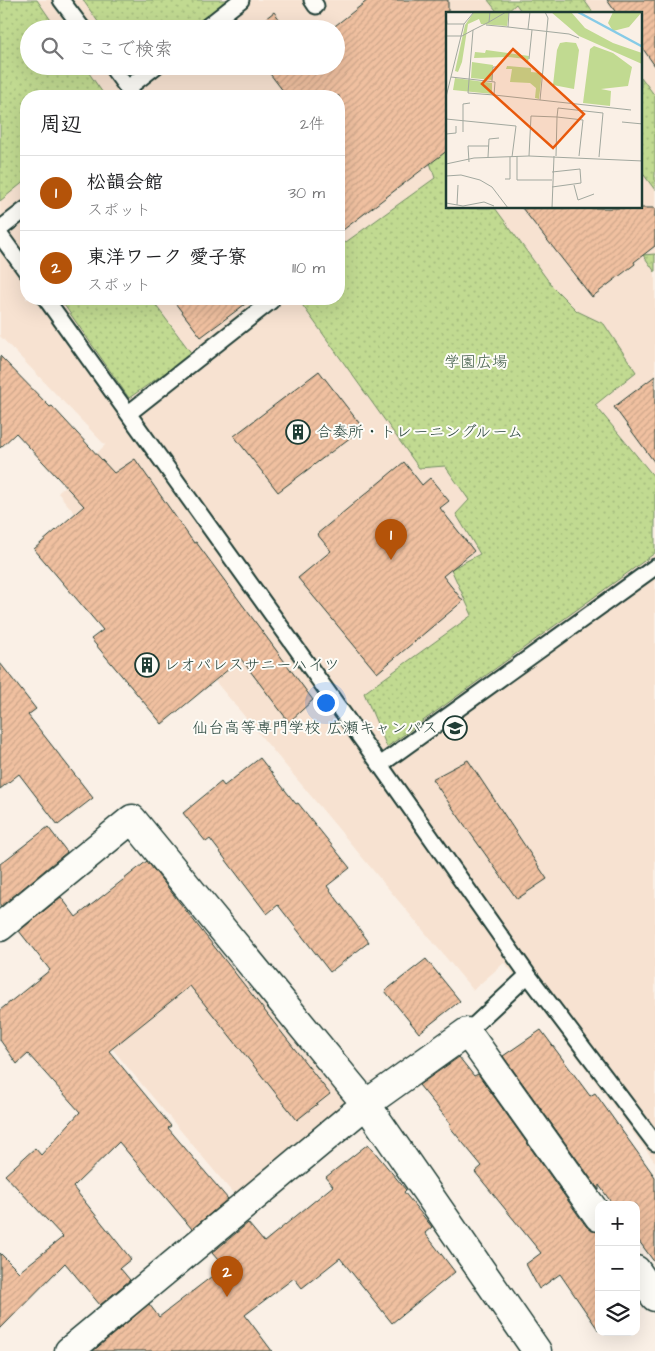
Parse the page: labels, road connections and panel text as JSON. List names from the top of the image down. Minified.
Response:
{"parks":["学園広場"],"places":{"building":["合奏所・トレーニングルーム","レオパレスサニーハイツ"],"school or university":["仙台高等専門学校 広瀬キャンパス"]},"page":{"search":"ここで検索","heading":["周辺","2件"],"list":[{"mark":"1","name":"松韻会館","note":"スポット","value":"30 m"},{"mark":"2","name":"東洋ワーク 愛子寮","note":"スポット","value":"110 m"}],"pins":["1","2"],"map_buttons":["+","−"]}}
